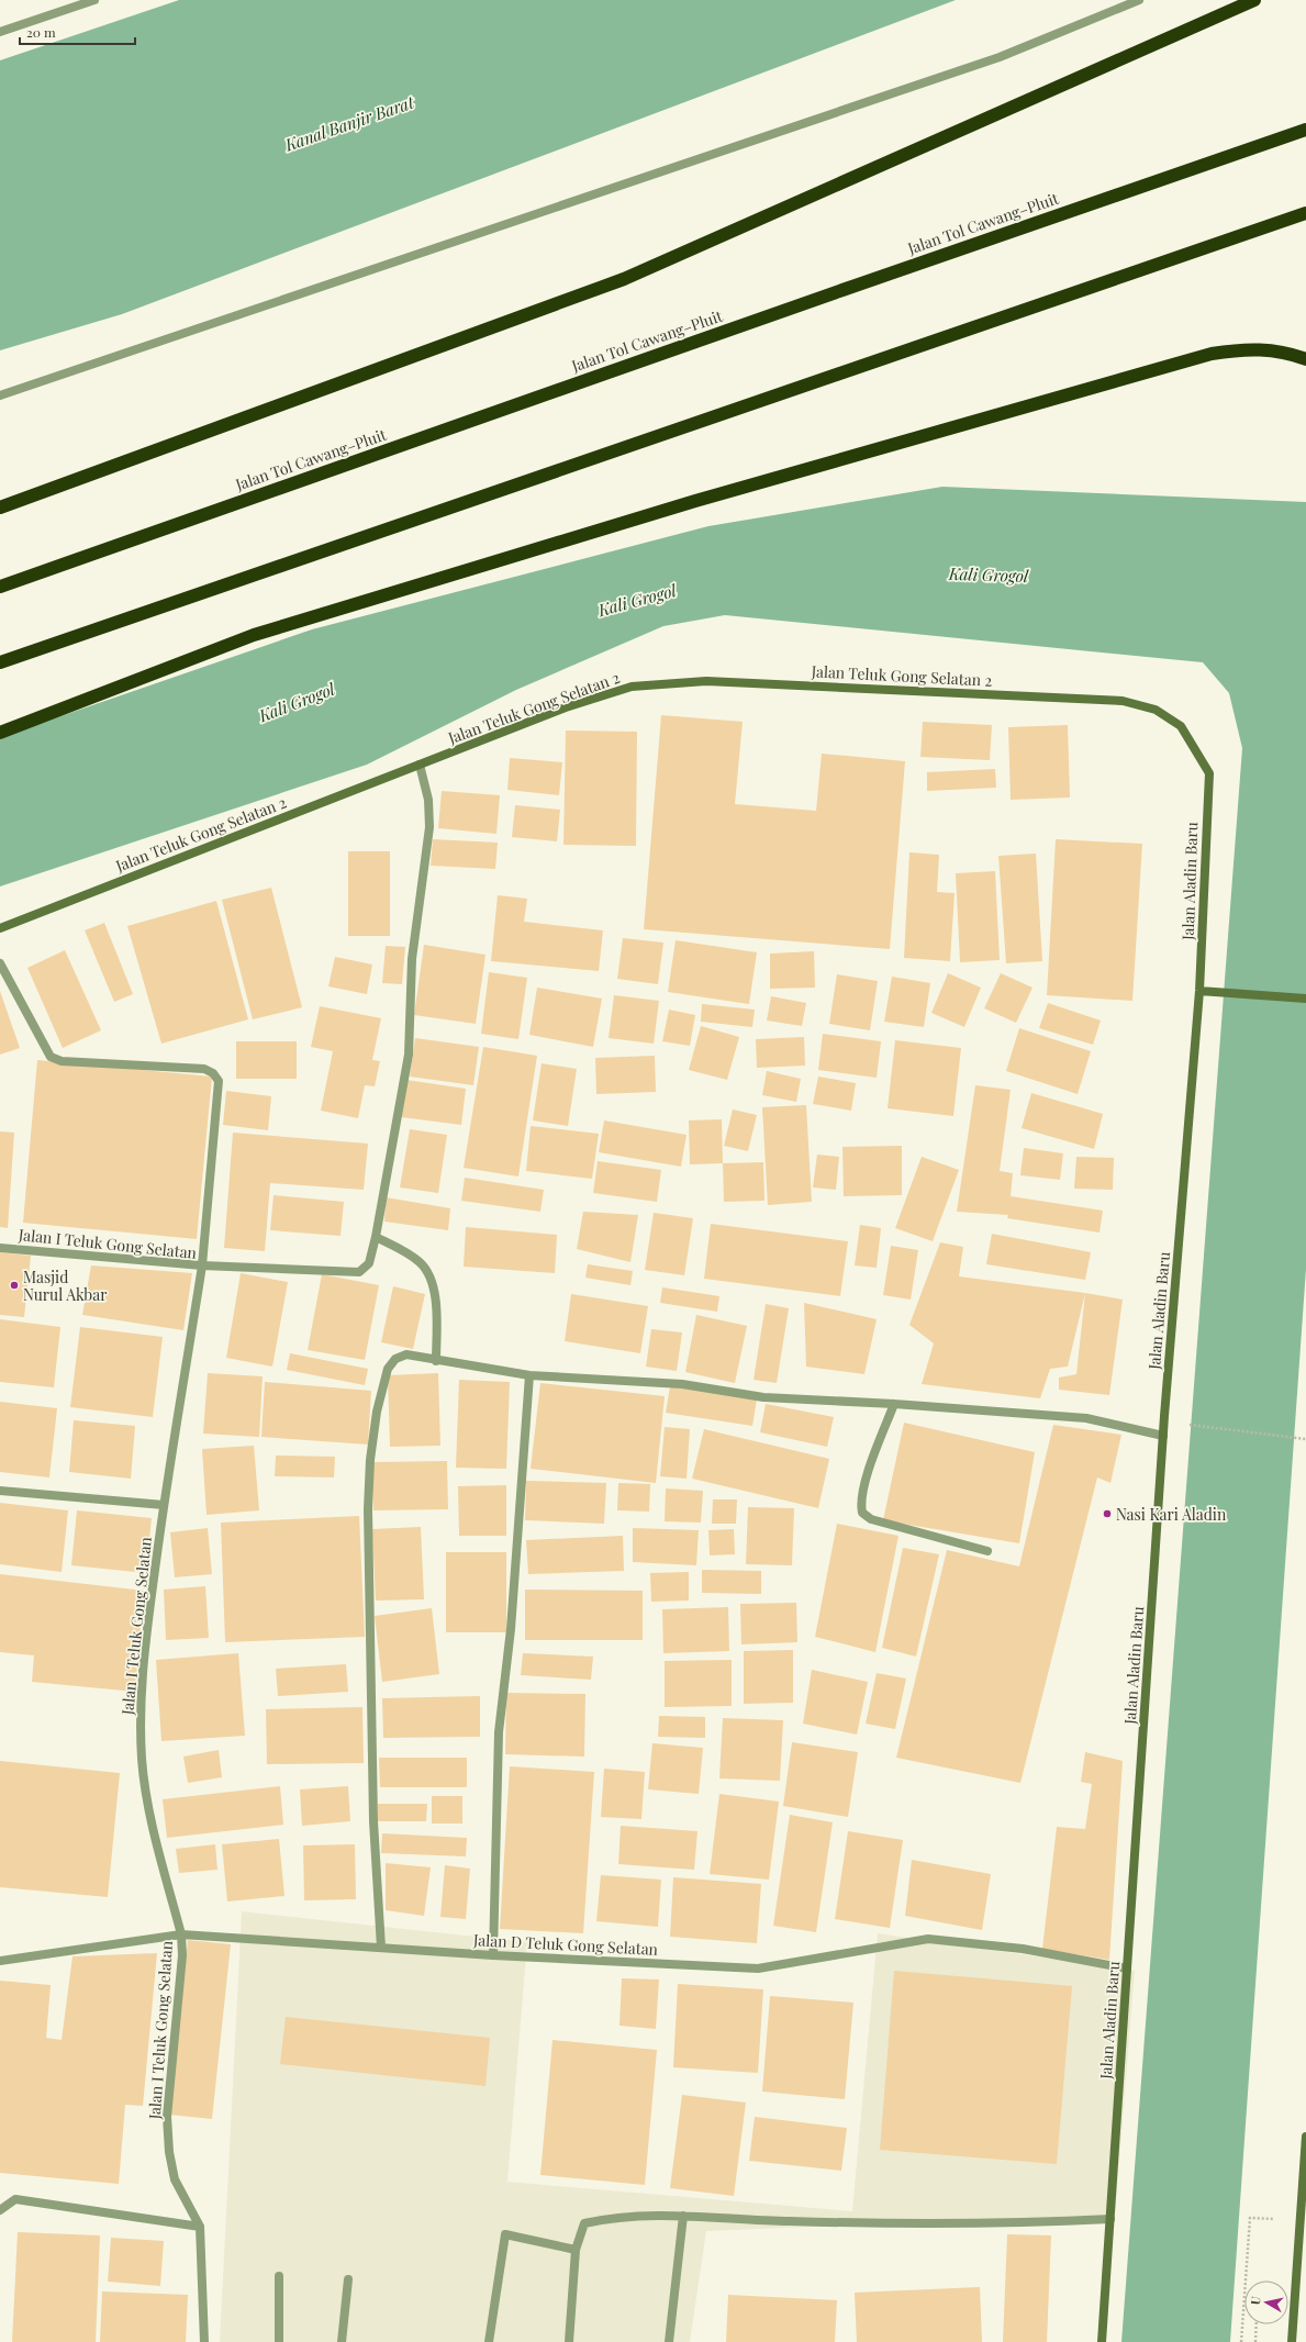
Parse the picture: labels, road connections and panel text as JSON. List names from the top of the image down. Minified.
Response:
{"streets":{"highway":["Jalan Tol Cawang–Pluit"],"street":["Jalan Teluk Gong Selatan 2","Jalan Aladin Baru","Jalan I Teluk Gong Selatan","Jalan D Teluk Gong Selatan"]},"crossings":[["Jalan Teluk Gong Selatan 2","Jalan Aladin Baru"],["Jalan Aladin Baru","Jalan D Teluk Gong Selatan"],["Jalan I Teluk Gong Selatan","Jalan D Teluk Gong Selatan"]],"water":["Kanal Banjir Barat","Kali Grogol"],"places":["Masjid Nurul Akbar","Nasi Kari Aladin"],"scale_bar":"20 m","north":"left"}
